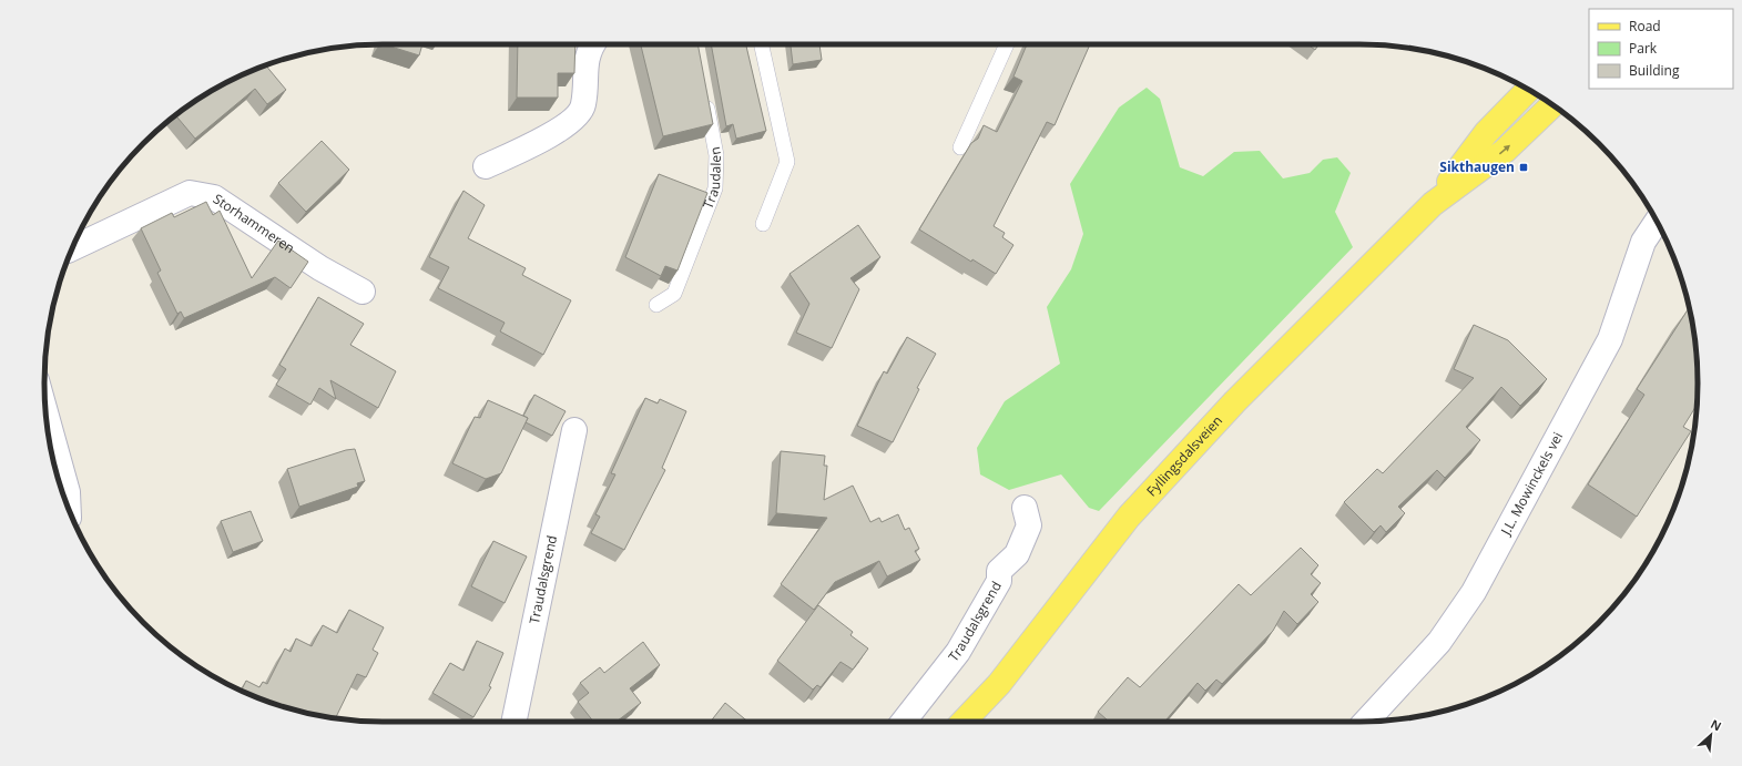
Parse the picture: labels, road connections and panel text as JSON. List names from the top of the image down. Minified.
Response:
{"streets":{"main road":["Fyllingsdalsveien"],"street":["Storhammeren","J.L. Mowinckels vei","Traudalsgrend"],"lane":["Traudalen"]},"places":{"transit":["Sikthaugen"]},"legend":["Road","Park","Building"],"north":"top right"}
